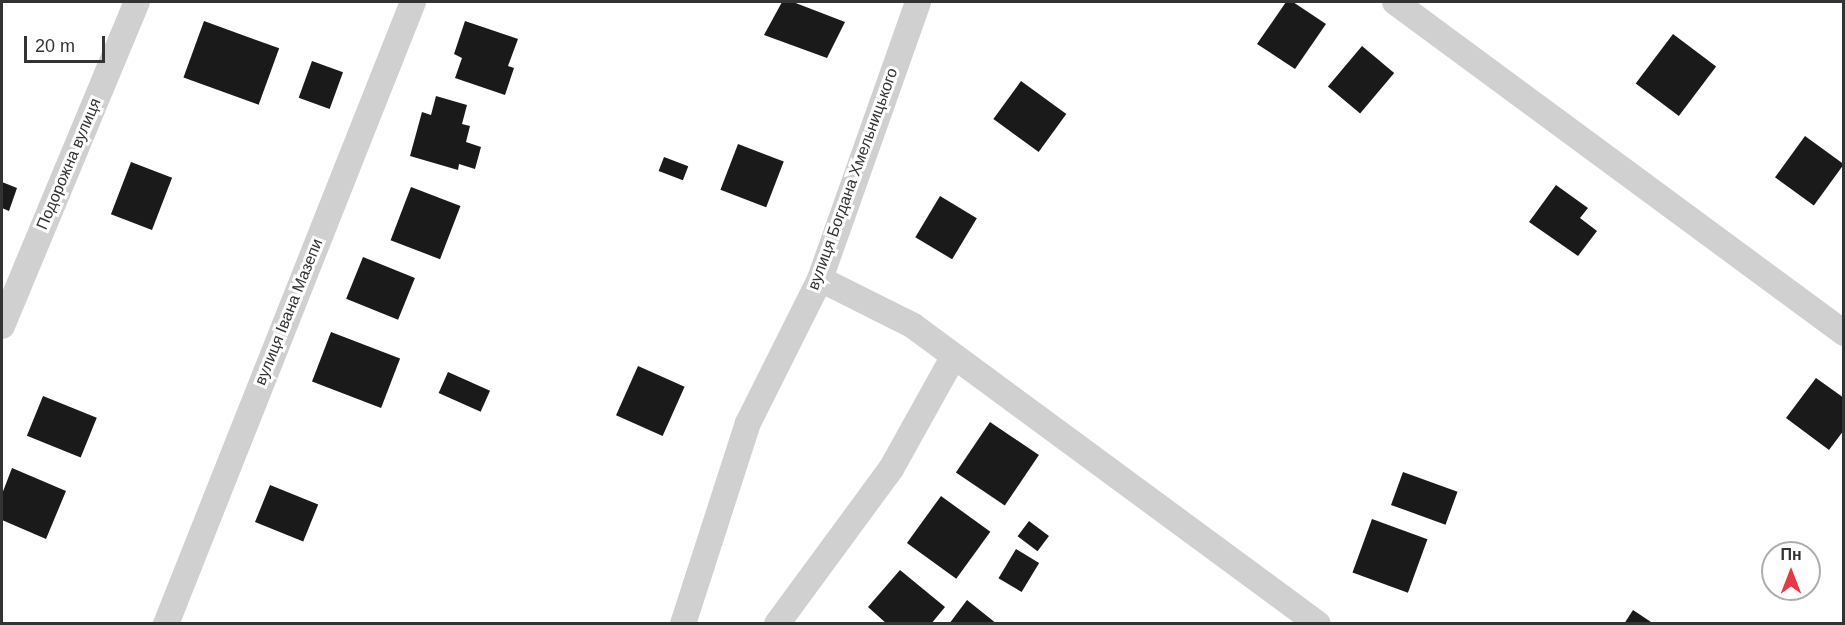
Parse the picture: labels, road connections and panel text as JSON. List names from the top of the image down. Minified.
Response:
{"streets":{"street":["Подорожна вулиця","вулиця Богдана Хмельницького","вулиця Івана Мазепи"]},"scale_bar":"20 m","north":"top"}
